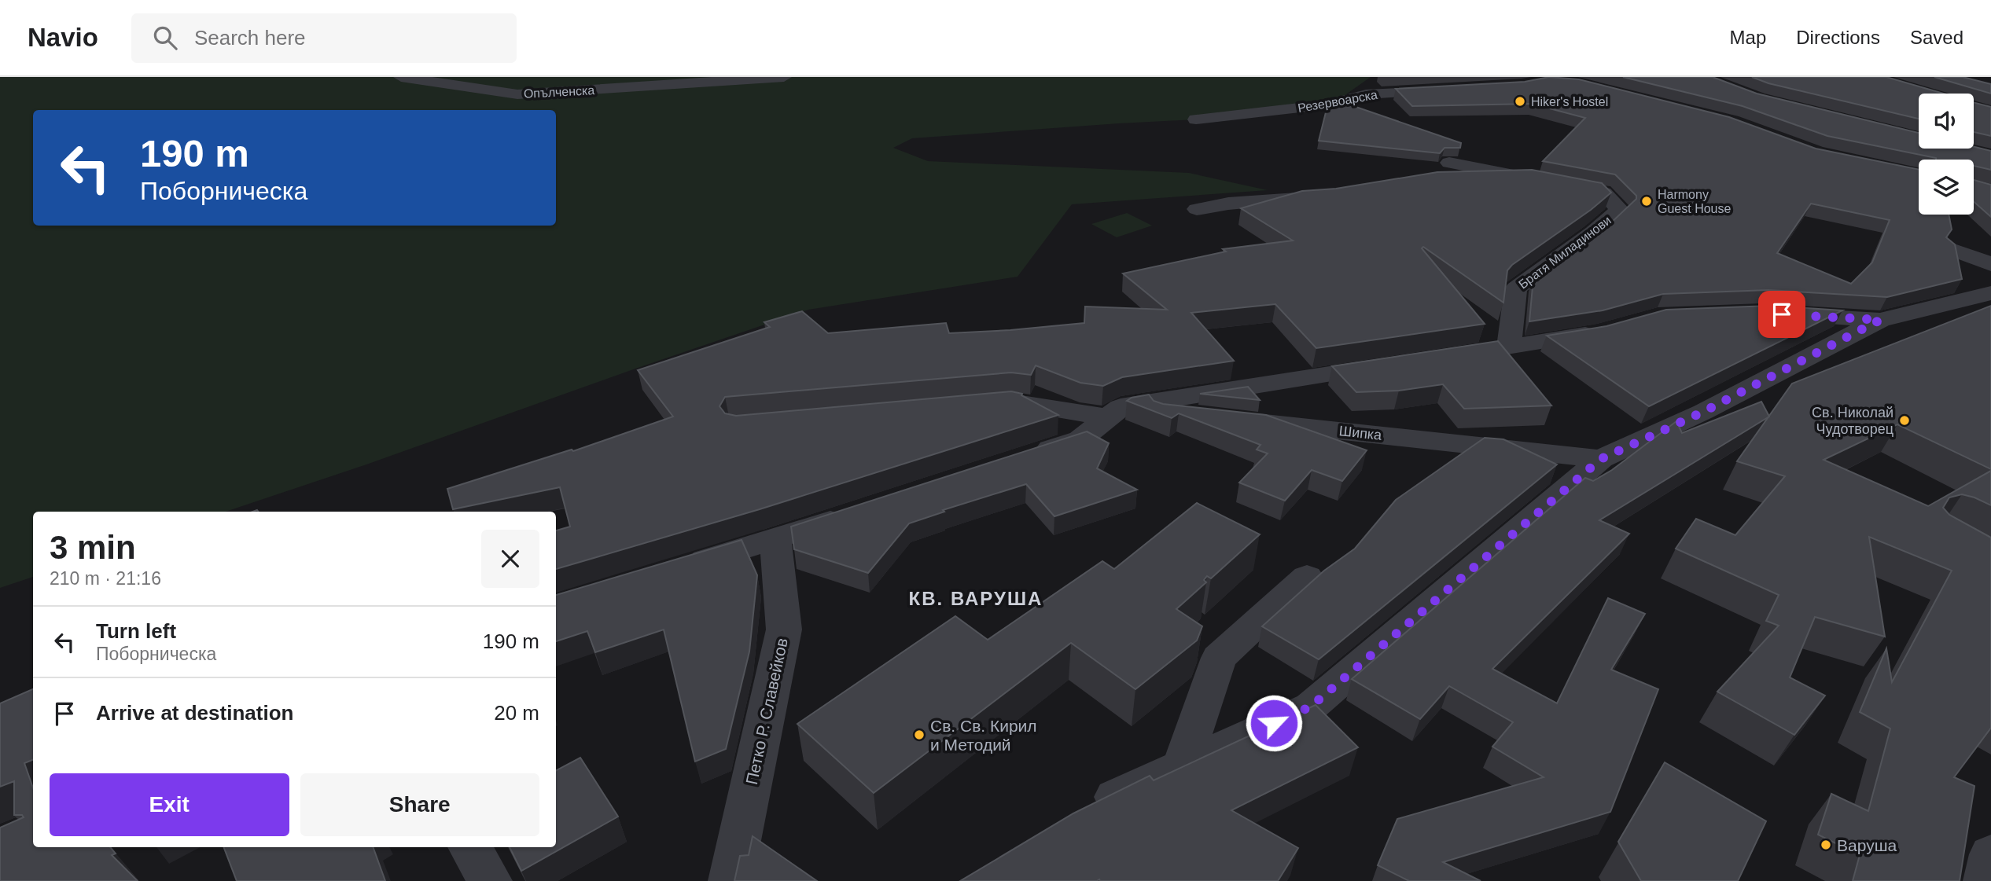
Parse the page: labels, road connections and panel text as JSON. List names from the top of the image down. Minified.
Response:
{"streets":{"street":["Опълченска","Резервоарска","Братя Миладинови","Шипка","Петко Р. Славейков"]},"districts":["КВ. ВАРУША"],"places":["Hiker's Hostel","Harmony Guest House","Св. Николай Чудотворец","Св. Св. Кирил и Методий","Варуша"],"page":{"header":"Navio","search":"Search here","nav":["Map","Directions","Saved"],"turn":["190 m","Поборническа"],"heading":["3 min","210 m · 21:16"],"list":[{"name":"Turn left","note":"Поборническа","value":"190 m"},{"name":"Arrive at destination","value":"20 m"}],"buttons":["Exit","Share"]}}
